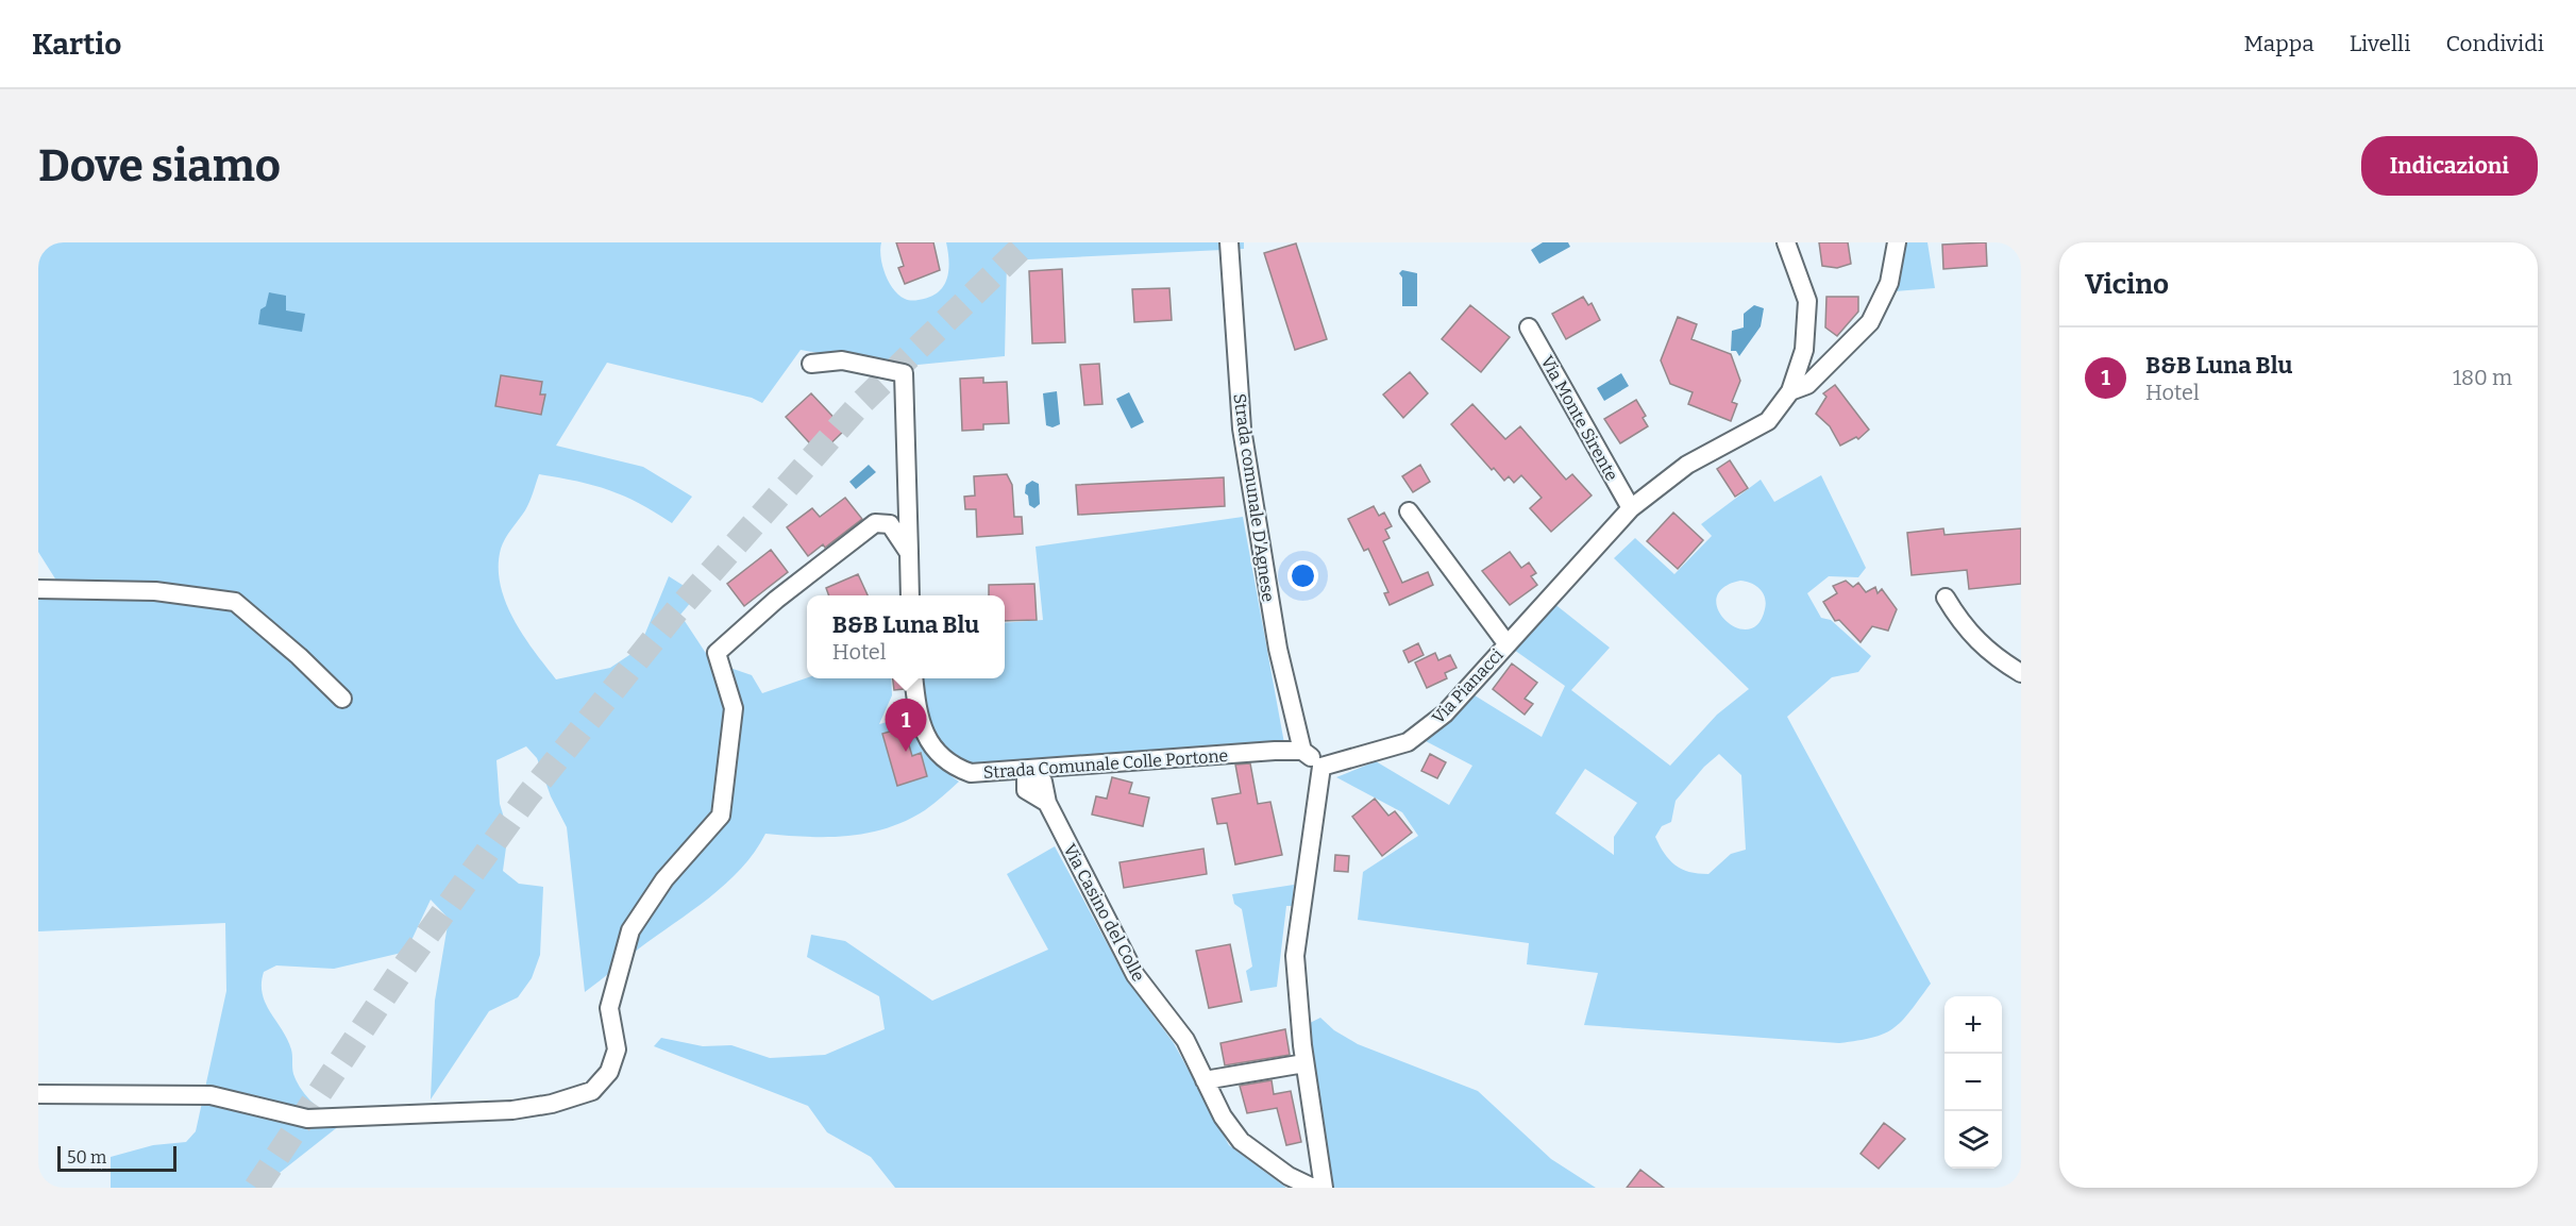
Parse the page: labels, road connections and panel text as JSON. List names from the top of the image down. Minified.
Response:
{"streets":{"street":["Via Monte Sirente","Strada comunale D'Agnese","Via Pianacci","Strada Comunale Colle Portone","Via Casino del Colle"]},"crossings":[["Via Monte Sirente","Via Pianacci"],["Strada comunale D'Agnese","Strada Comunale Colle Portone"],["Strada Comunale Colle Portone","Via Casino del Colle"]],"scale_bar":"50 m","page":{"header":"Kartio","nav":["Mappa","Livelli","Condividi"],"buttons":"Indicazioni","title":"Dove siamo","heading":"Vicino","list":[{"mark":"1","name":"B&B Luna Blu","note":"Hotel","value":"180 m"}],"popup":["B&B Luna Blu","Hotel"],"pins":"1","map_buttons":["+","−"],"scale":"50 m"}}
